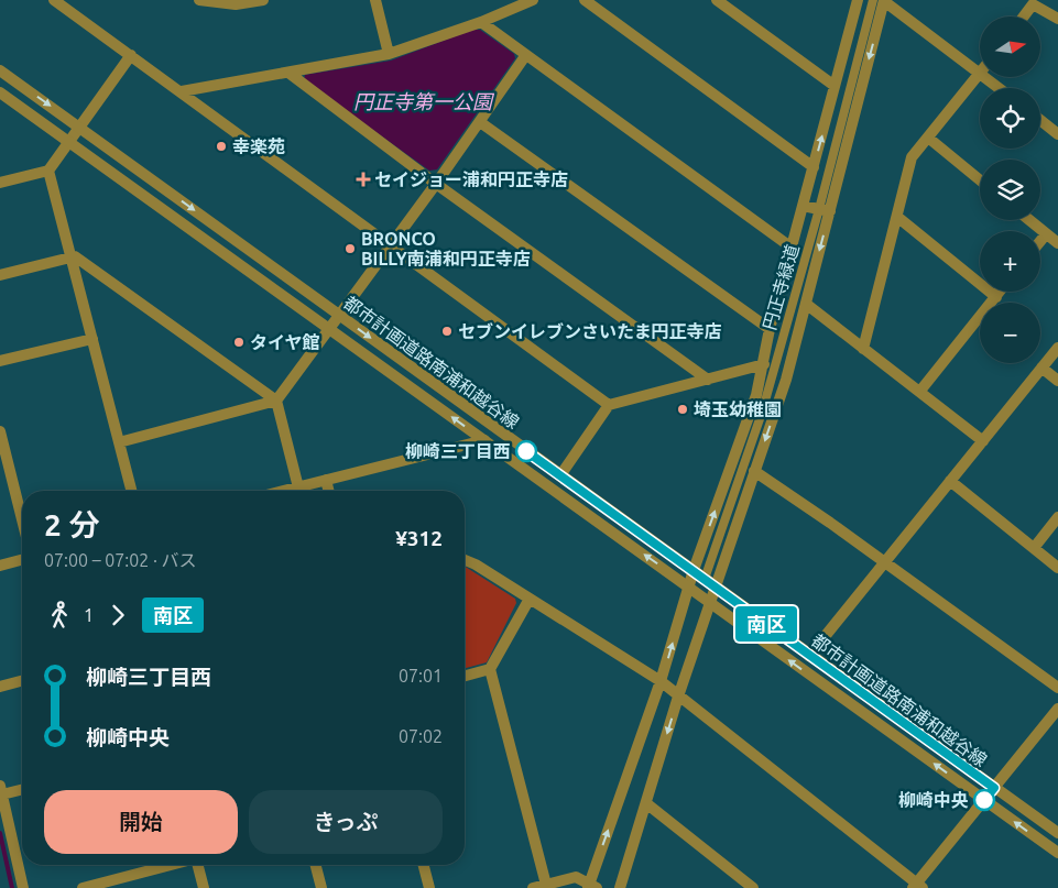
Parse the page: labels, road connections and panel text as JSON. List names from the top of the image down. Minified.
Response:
{"streets":{"street":["円正寺緑道","都市計画道路南浦和越谷線"]},"crossings":[["円正寺緑道","都市計画道路南浦和越谷線"]],"water":["円正寺第一公園"],"places":{"other":["幸楽苑","BRONCO BILLY南浦和円正寺店","セブンイレブンさいたま円正寺店","タイヤ館","埼玉幼稚園","柳崎三丁目西","柳崎中央"],"health":["セイジョー浦和円正寺店"]},"lines":["bus line 南区"],"north":"right","page":{"on_map":"南区","map_buttons":["+","−"],"heading":["2 分","07:00 – 07:02 · バス","¥312"],"legs":["1","南区"],"list":[{"name":"柳崎三丁目西","value":"07:01"},{"name":"柳崎中央","value":"07:02"}],"buttons":["開始","きっぷ"]}}
